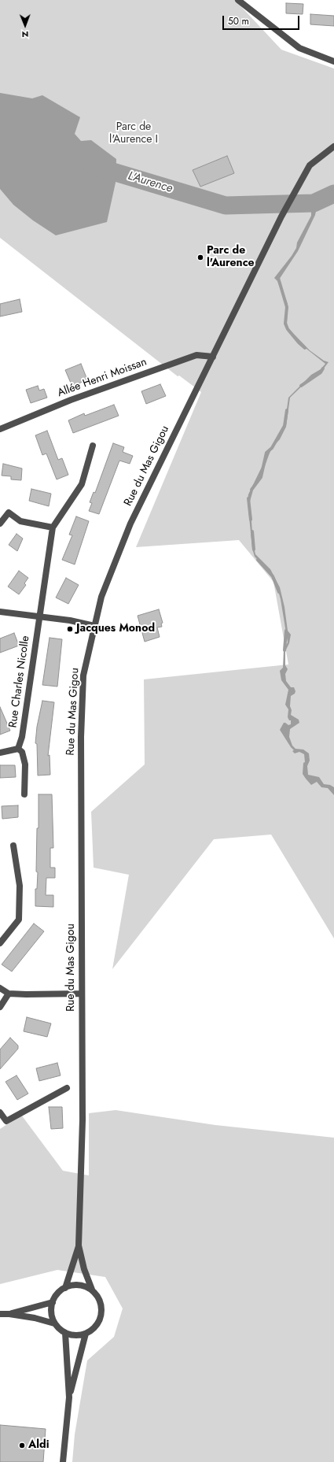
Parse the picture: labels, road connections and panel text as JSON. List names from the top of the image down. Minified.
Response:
{"streets":{"street":["Allée Henri Moissan","Rue du Mas Gigou","Rue Charles Nicolle"]},"crossings":[["Allée Henri Moissan","Rue du Mas Gigou"]],"water":["L'Aurence"],"parks":["Parc de l'Aurence I"],"places":["Parc de l'Aurence","Jacques Monod","Aldi"],"scale_bar":"50 m","north":"bottom"}
